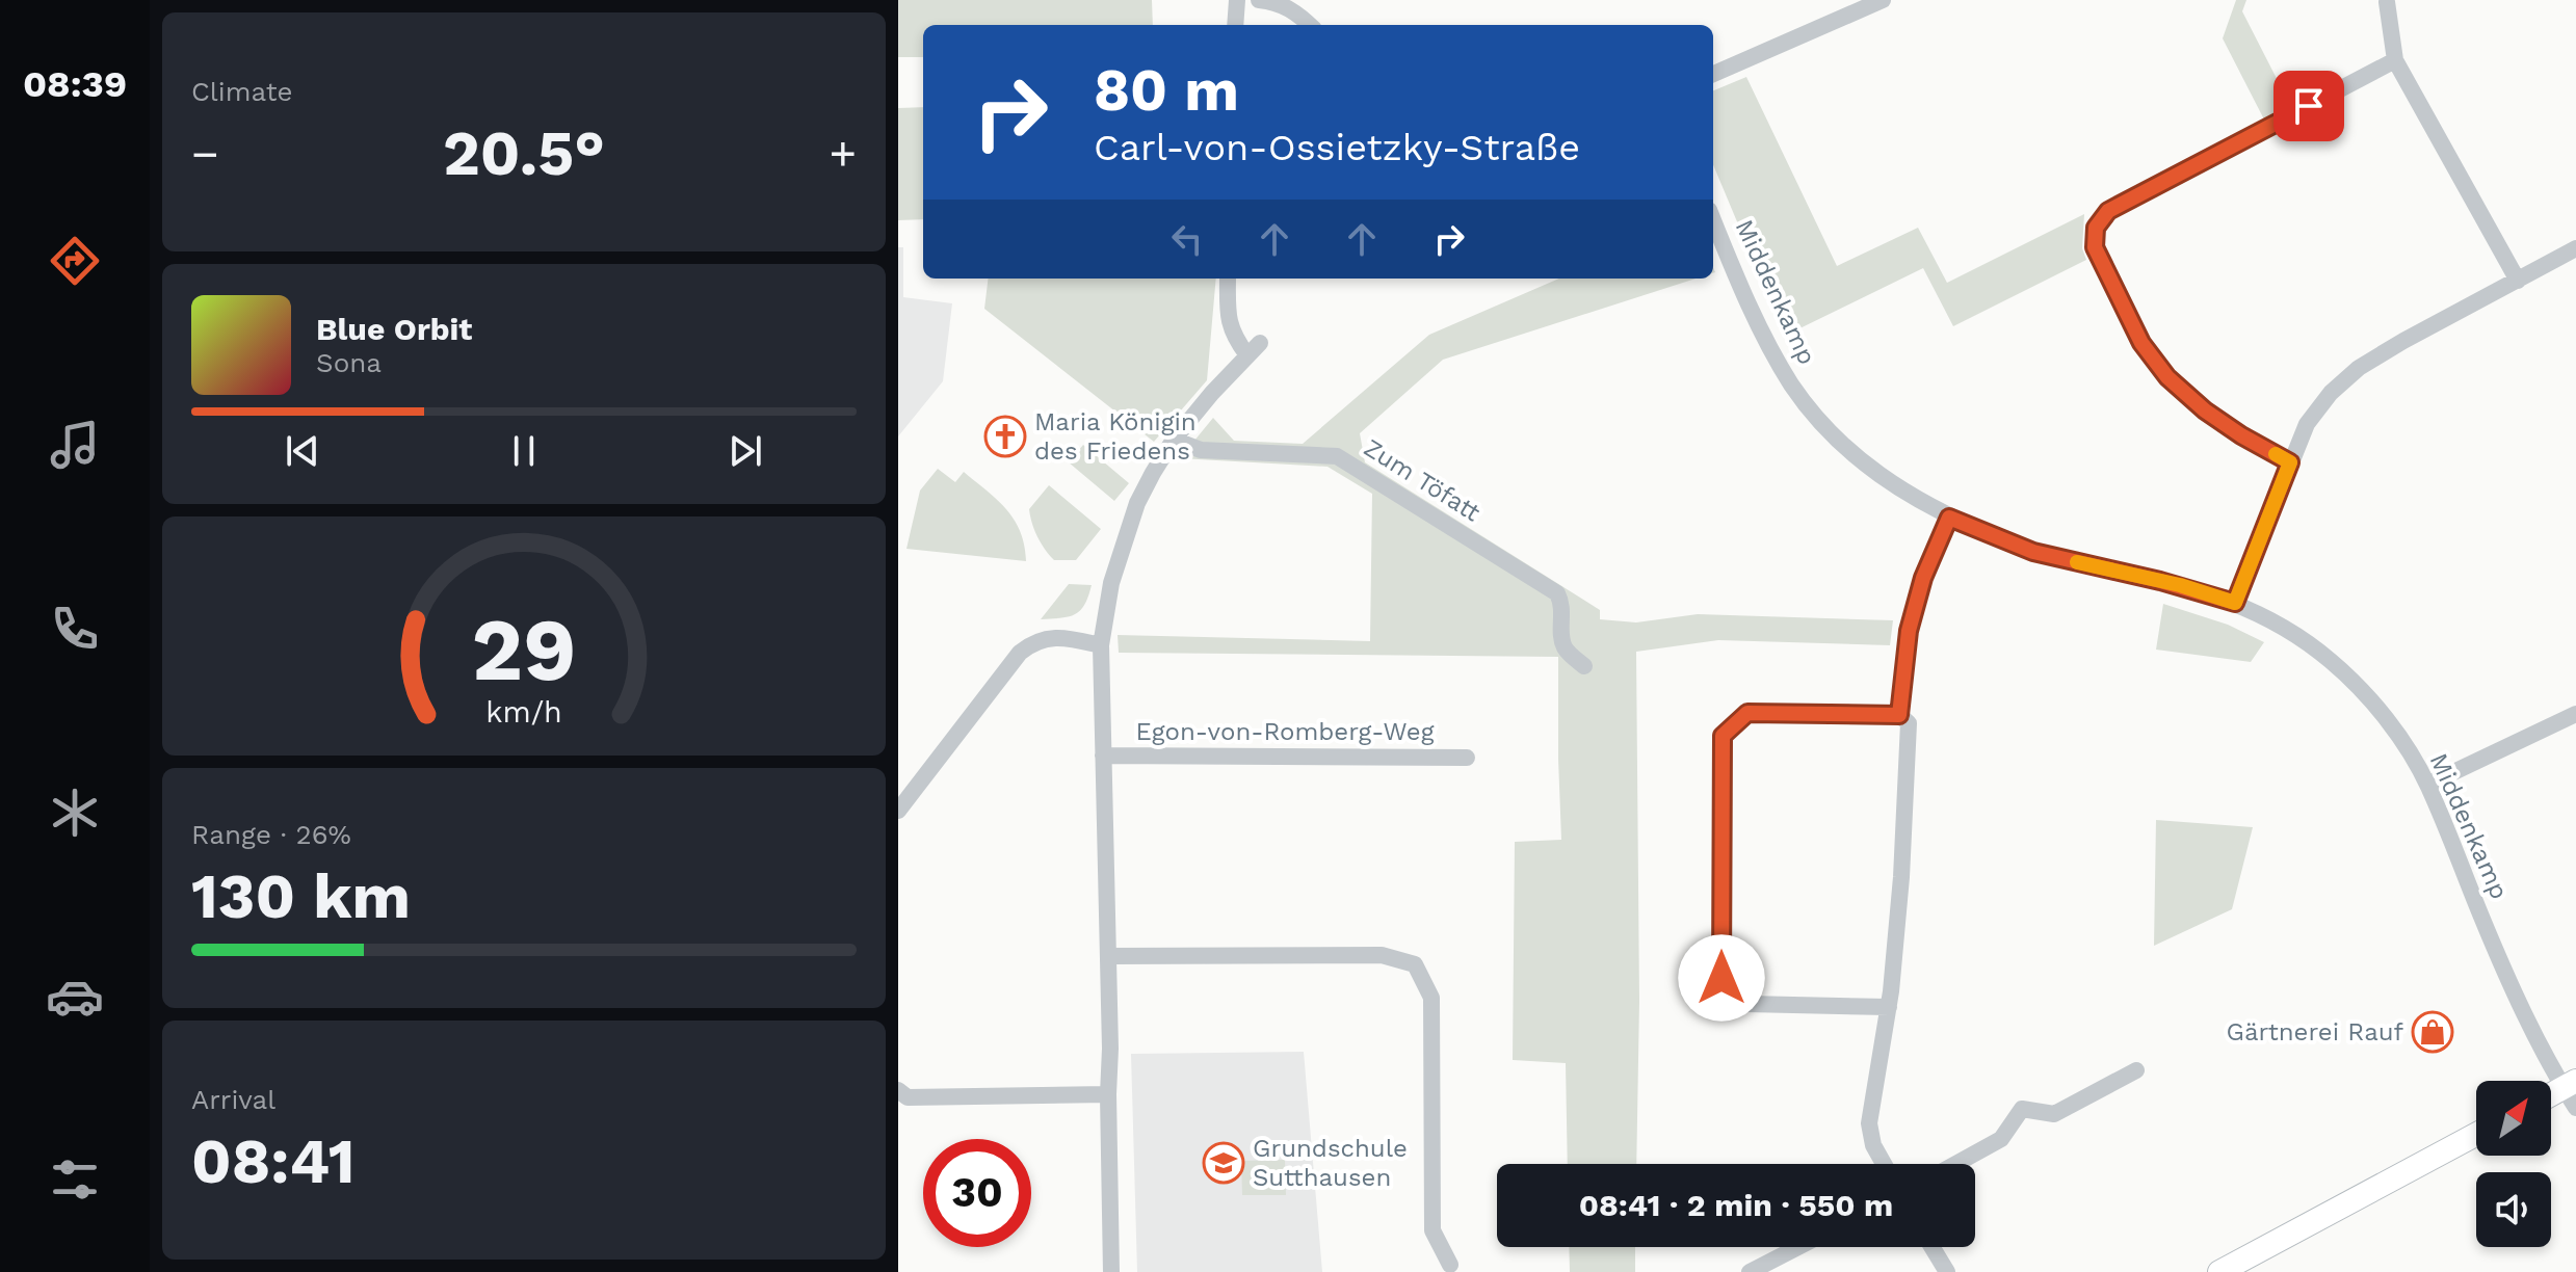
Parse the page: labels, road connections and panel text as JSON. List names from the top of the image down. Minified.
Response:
{"streets":{"street":["Middenkamp","Zum Töfatt","Egon-von-Romberg-Weg"]},"places":{"church":["Maria Königin des Friedens"],"shop":["Gärtnerei Rauf"],"school or university":["Grundschule Sutthausen"]},"north":"top right","page":{"tabs":"08:39","tile":["Climate",["Range · 26%","130 km"],["Arrival","08:41"]],"turn":["80 m","Carl-von-Ossietzky-Straße"],"heat":["−","20.5°","+"],"song":["Blue Orbit","Sona"],"limit":"30","trip":"08:41 · 2 min · 550 m","gauge":["29","km/h"]}}
